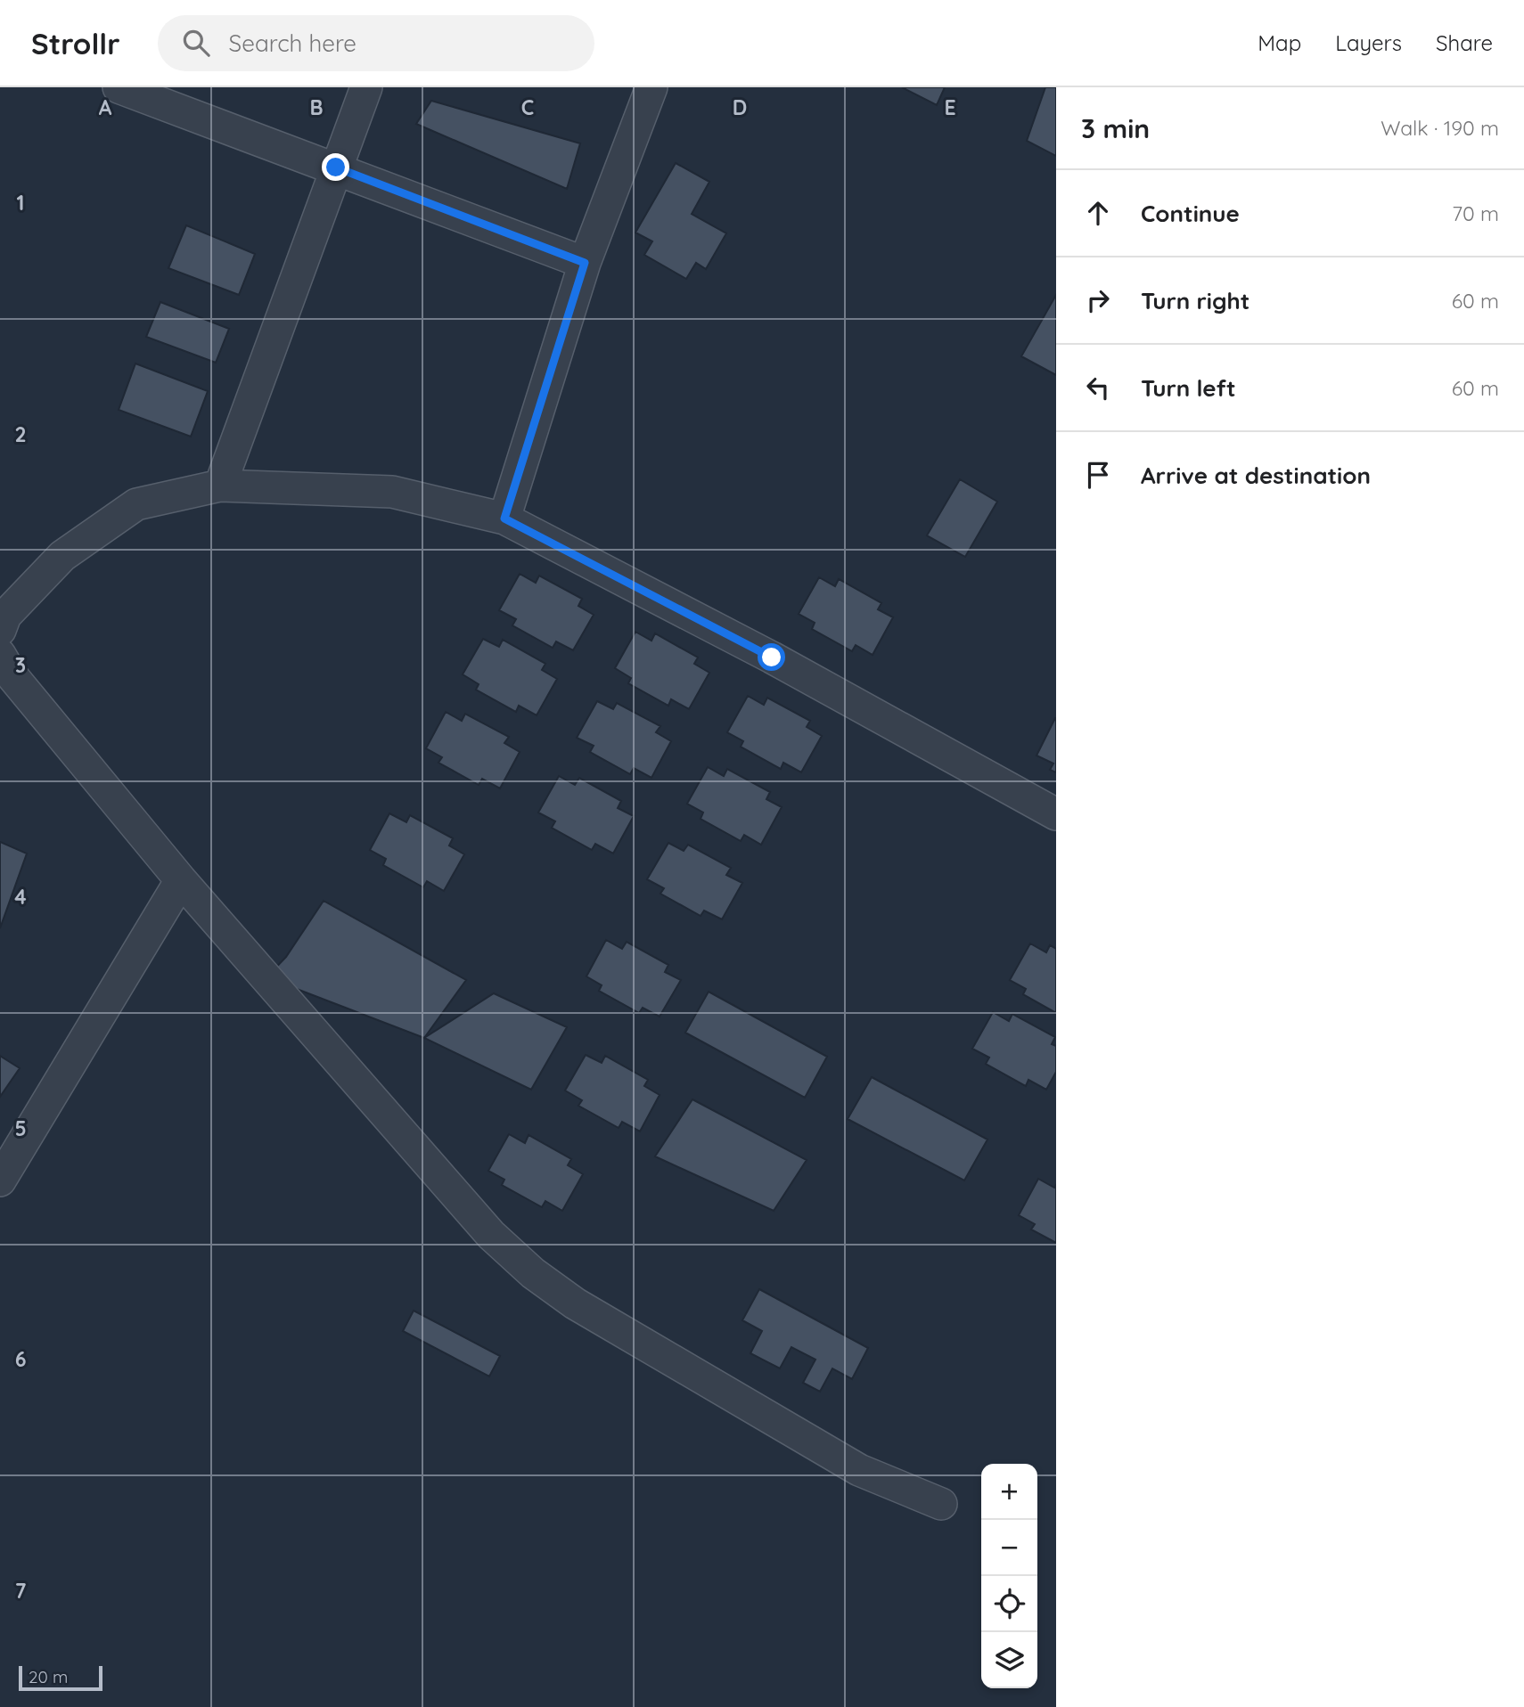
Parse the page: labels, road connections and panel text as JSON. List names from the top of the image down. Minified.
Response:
{"scale_bar":"20 m","page":{"header":"Strollr","search":"Search here","nav":["Map","Layers","Share"],"heading":["3 min","Walk · 190 m"],"list":[["Continue","70 m"],["Turn right","60 m"],["Turn left","60 m"],"Arrive at destination"],"map_buttons":["+","−"],"scale":"20 m"},"grid":{"columns":["A","B","C","D","E"],"rows":["1","2","3","4","5","6","7"]}}
